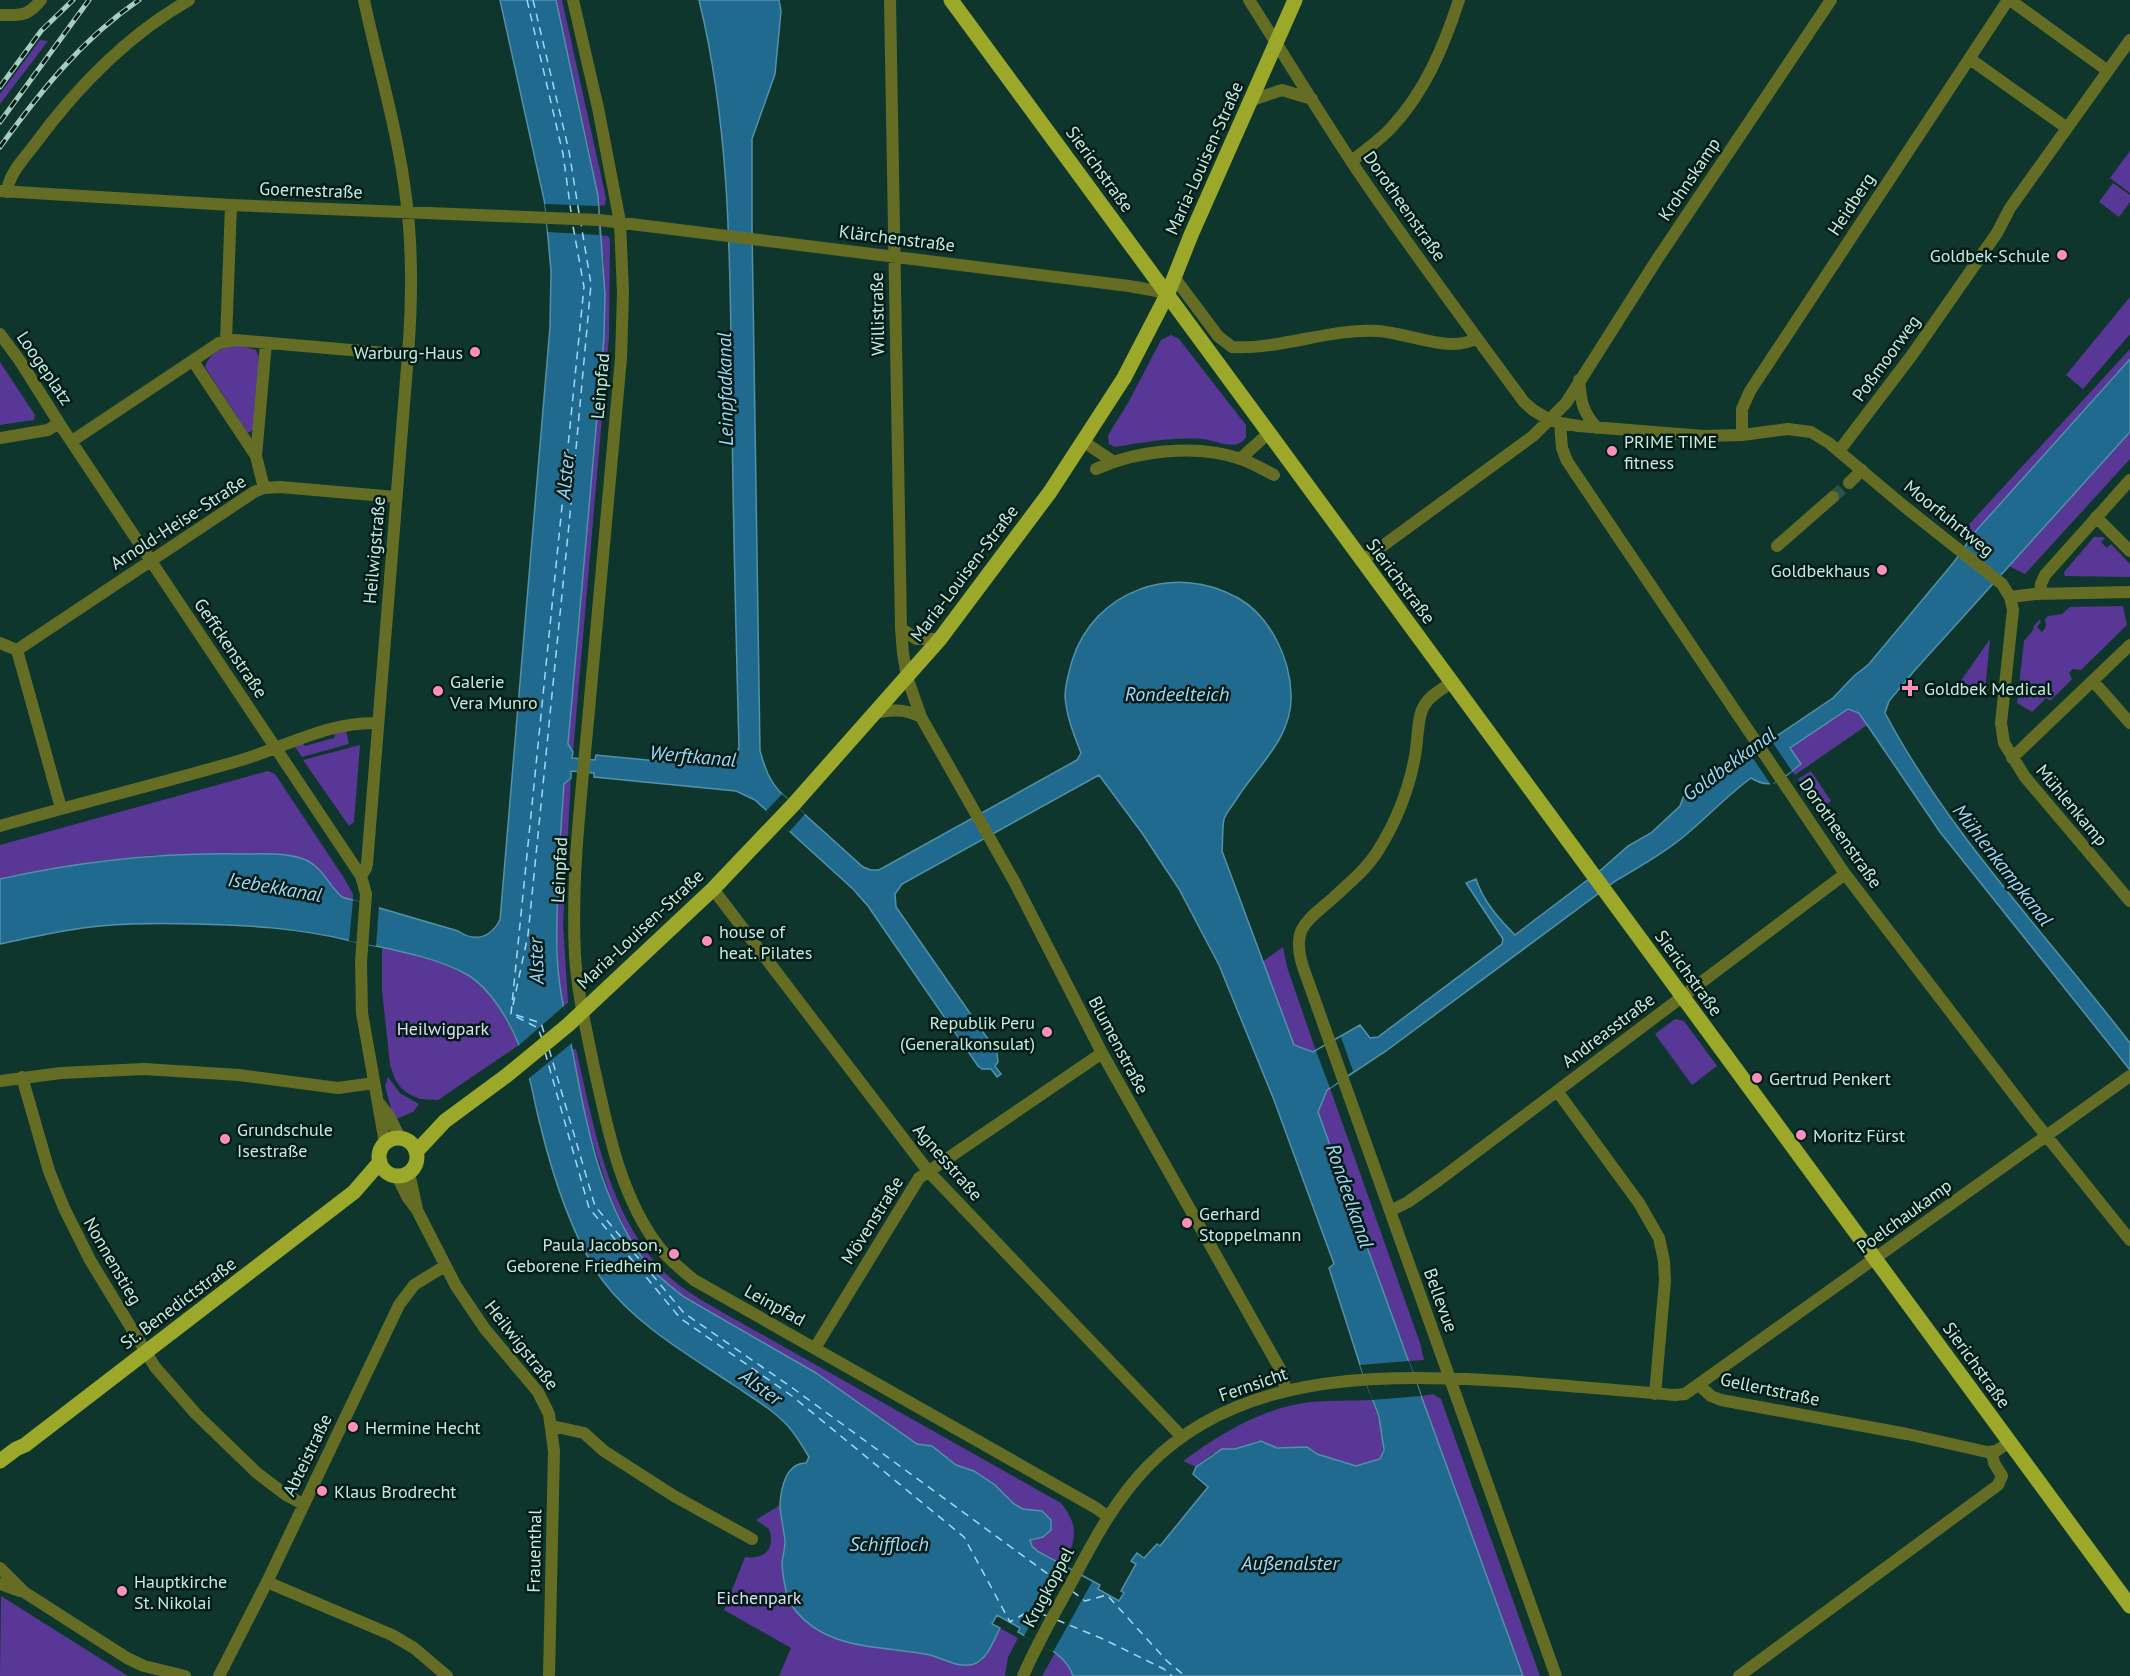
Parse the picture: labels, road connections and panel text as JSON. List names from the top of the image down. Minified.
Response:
{"streets":{"main road":["Maria-Louisen-Straße","Sierichstraße","St. Benedictstraße"],"street":["Krohnskamp","Goernestraße","Heidberg","Dorotheenstraße","Klärchenstraße","Willistraße","Poßmoorweg","Loogeplatz","Leinpfad","Moorfuhrtweg","Arnold-Heise-Straße","Heilwigstraße","Geffckenstraße","Mühlenkamp","Andreasstraße","Blumenstraße","Agnesstraße","Poelchaukamp","Mövenstraße","Nonnenstieg","Bellevue","Fernsicht","Gellertstraße","Abteistraße","Frauenthal","Krugkoppel"]},"crossings":[["Maria-Louisen-Straße","Sierichstraße"],["Maria-Louisen-Straße","Dorotheenstraße"],["Maria-Louisen-Straße","Klärchenstraße"],["Maria-Louisen-Straße","Willistraße"],["Maria-Louisen-Straße","Leinpfad"],["Maria-Louisen-Straße","Heilwigstraße"],["Maria-Louisen-Straße","Blumenstraße"],["Maria-Louisen-Straße","Agnesstraße"],["Sierichstraße","Krohnskamp"],["Sierichstraße","Klärchenstraße"],["Sierichstraße","Andreasstraße"],["Sierichstraße","Poelchaukamp"],["Sierichstraße","Bellevue"],["Krohnskamp","Dorotheenstraße"],["Goernestraße","Klärchenstraße"],["Goernestraße","Leinpfad"],["Goernestraße","Heilwigstraße"],["Dorotheenstraße","Andreasstraße"],["Dorotheenstraße","Poelchaukamp"],["Klärchenstraße","Willistraße"],["Klärchenstraße","Leinpfad"],["Willistraße","Blumenstraße"],["Poßmoorweg","Moorfuhrtweg"],["Loogeplatz","Geffckenstraße"],["Leinpfad","Mövenstraße"],["Leinpfad","Fernsicht"],["Leinpfad","Krugkoppel"],["Moorfuhrtweg","Mühlenkamp"],["Arnold-Heise-Straße","Heilwigstraße"],["Arnold-Heise-Straße","Geffckenstraße"],["Heilwigstraße","Geffckenstraße"],["Heilwigstraße","St. Benedictstraße"],["Heilwigstraße","Abteistraße"],["Heilwigstraße","Frauenthal"],["Andreasstraße","Bellevue"],["Blumenstraße","Mövenstraße"],["Blumenstraße","Fernsicht"],["Agnesstraße","Mövenstraße"],["Agnesstraße","Fernsicht"],["Poelchaukamp","Gellertstraße"],["Nonnenstieg","St. Benedictstraße"],["Nonnenstieg","Abteistraße"],["Bellevue","Fernsicht"],["Bellevue","Gellertstraße"],["Fernsicht","Gellertstraße"],["Fernsicht","Krugkoppel"]],"water":["Leinpfadkanal","Alster","Rondeelteich","Werftkanal","Goldbekkanal","Mühlenkampkanal","Isebekkanal","Rondeelkanal","Schiffloch","Außenalster"],"parks":["Heilwigpark","Eichenpark"],"places":{"other":["Goldbek-Schule","Warburg-Haus","PRIME TIME fitness","Goldbekhaus","Galerie Vera Munro","house of heat. Pilates","Republik Peru (Generalkonsulat)","Gertrud Penkert","Moritz Fürst","Grundschule Isestraße","Gerhard Stoppelmann","Paula Jacobson, Geborene Friedheim","Hermine Hecht","Klaus Brodrecht","Hauptkirche St. Nikolai"],"health":["Goldbek Medical"]}}
